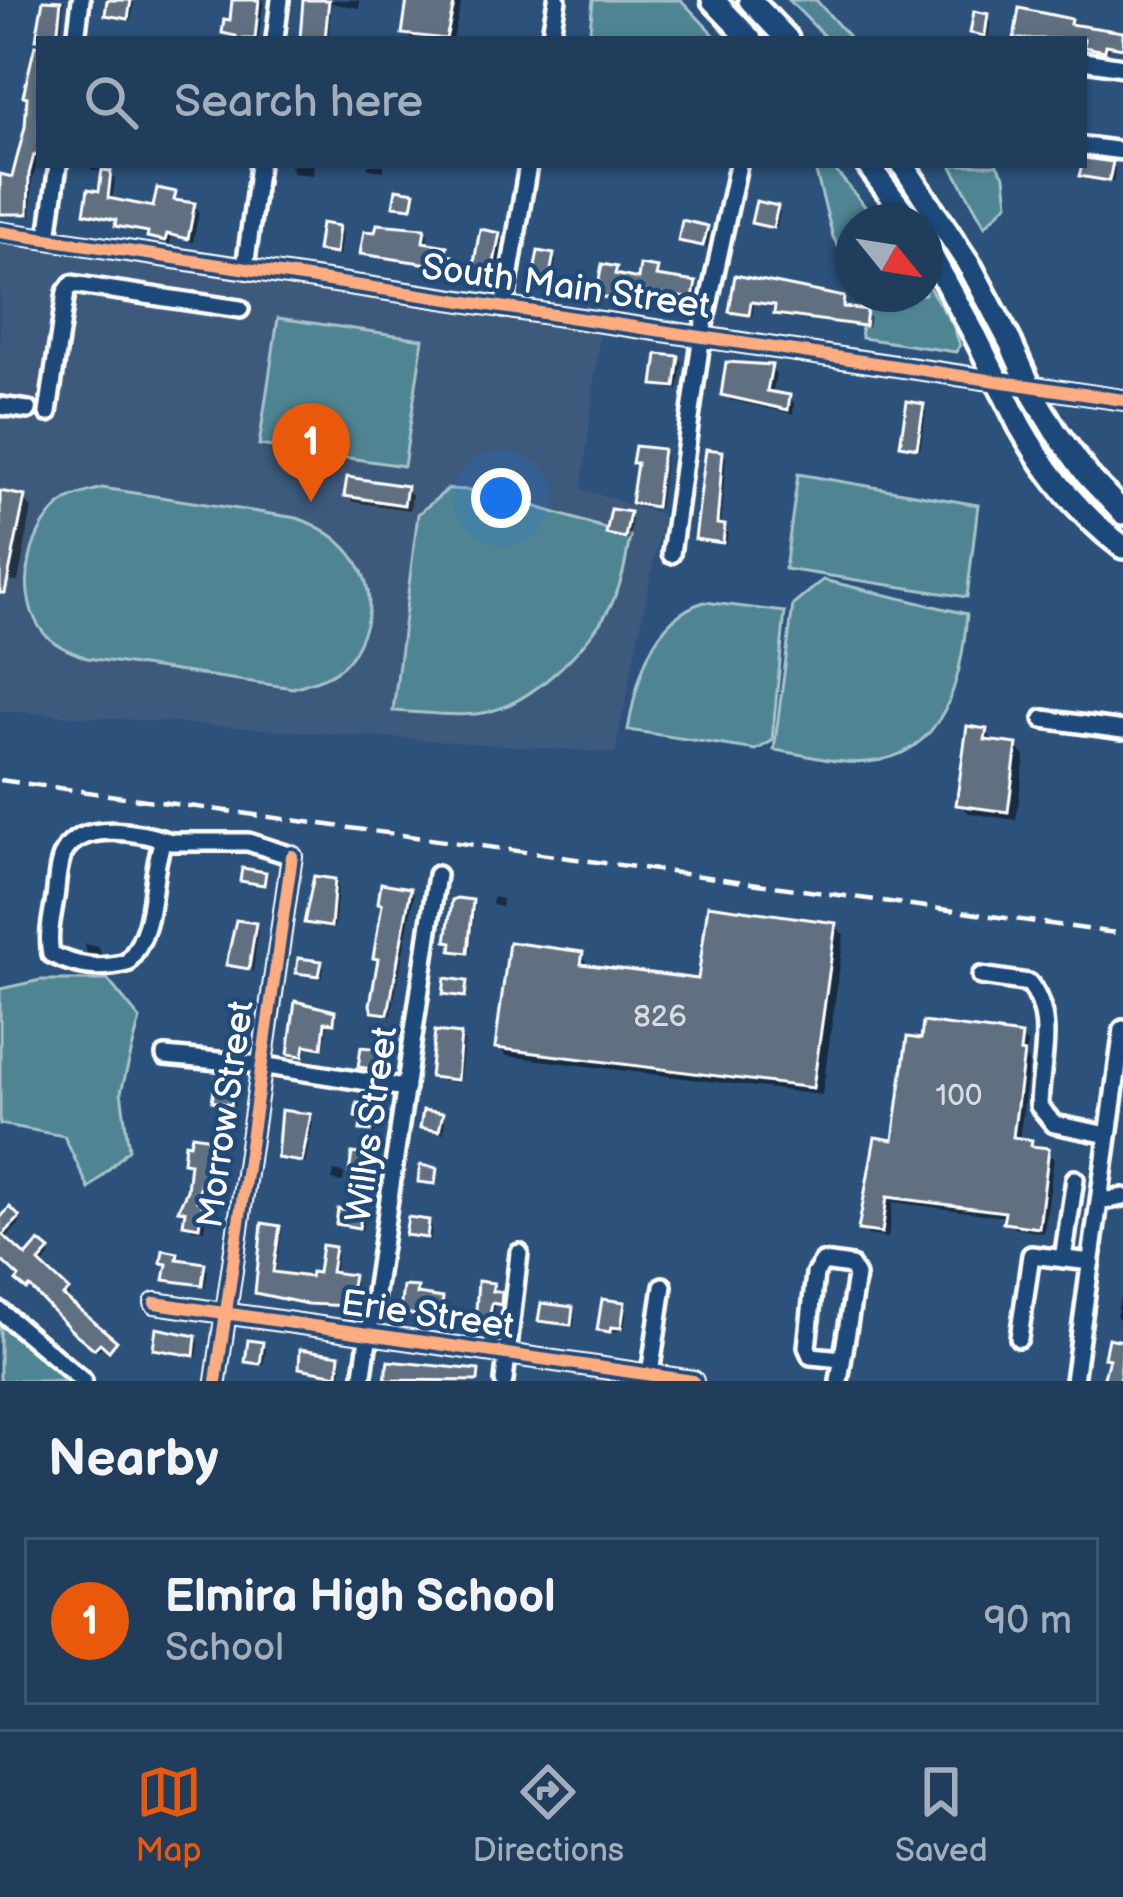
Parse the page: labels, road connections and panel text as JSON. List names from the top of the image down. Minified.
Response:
{"streets":{"street":["South Main Street","Morrow Street","Willys Street","Erie Street"]},"crossings":[["Morrow Street","Erie Street"],["Willys Street","Erie Street"]],"house_numbers":["826","100"],"north":"bottom right","page":{"search":"Search here","pins":"1","heading":"Nearby","list":[{"mark":"1","name":"Elmira High School","note":"School","value":"90 m"}],"nav":["Map","Directions","Saved"]}}
